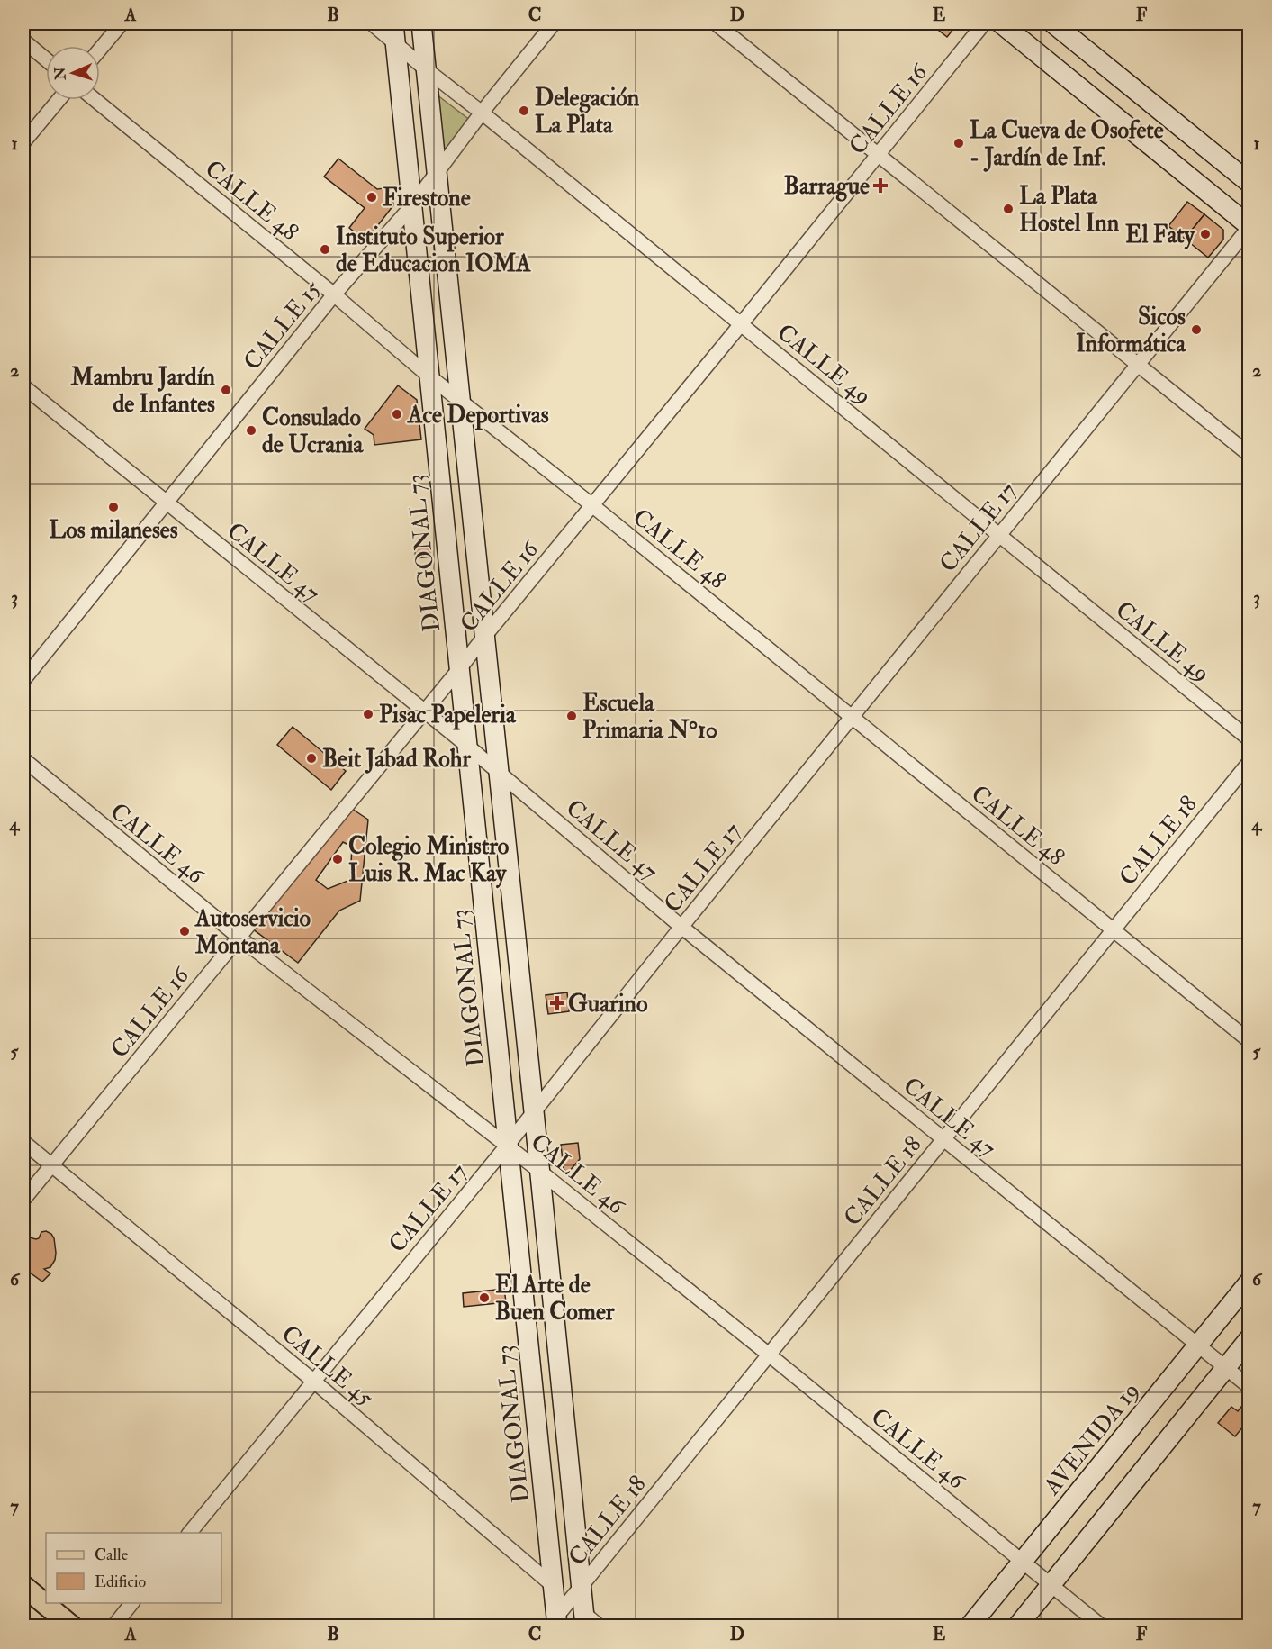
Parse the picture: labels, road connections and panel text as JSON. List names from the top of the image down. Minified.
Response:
{"streets":{"main road":["DIAGONAL 73","AVENIDA 19"],"street":["CALLE 16","CALLE 48","CALLE 15","CALLE 49","CALLE 17","CALLE 47","CALLE 18","CALLE 46","CALLE 45"]},"crossings":[["CALLE 16","CALLE 48"],["CALLE 16","CALLE 49"],["CALLE 16","DIAGONAL 73"],["CALLE 16","CALLE 47"],["CALLE 16","CALLE 46"],["CALLE 16","CALLE 45"],["CALLE 48","CALLE 15"],["CALLE 48","CALLE 17"],["CALLE 48","DIAGONAL 73"],["CALLE 48","CALLE 18"],["CALLE 15","CALLE 49"],["CALLE 15","DIAGONAL 73"],["CALLE 15","CALLE 47"],["CALLE 49","CALLE 17"],["CALLE 49","DIAGONAL 73"],["CALLE 17","DIAGONAL 73"],["CALLE 17","CALLE 47"],["CALLE 17","CALLE 46"],["CALLE 17","CALLE 45"],["DIAGONAL 73","CALLE 47"],["DIAGONAL 73","CALLE 18"],["DIAGONAL 73","CALLE 46"],["DIAGONAL 73","CALLE 45"],["CALLE 47","CALLE 18"],["CALLE 47","AVENIDA 19"],["CALLE 18","CALLE 46"],["CALLE 18","CALLE 45"],["CALLE 46","AVENIDA 19"]],"places":{"other":["Delegación La Plata","La Cueva de Osofete - Jardín de Inf.","Firestone","La Plata Hostel Inn","El Faty","Instituto Superior de Educacion IOMA","Sicos Informática","Mambru Jardín de Infantes","Ace Deportivas","Consulado de Ucrania","Los milaneses","Pisac Papeleria","Escuela Primaria N°10","Beit Jabad Rohr","Colegio Ministro Luis R. Mac Kay","Autoservicio Montana","El Arte de Buen Comer"],"health":["Barrague","Guarino"]},"legend":["Calle","Edificio"],"north":"left","grid":{"columns":["A","B","C","D","E","F"],"rows":["1","2","3","4","5","6","7"]}}
